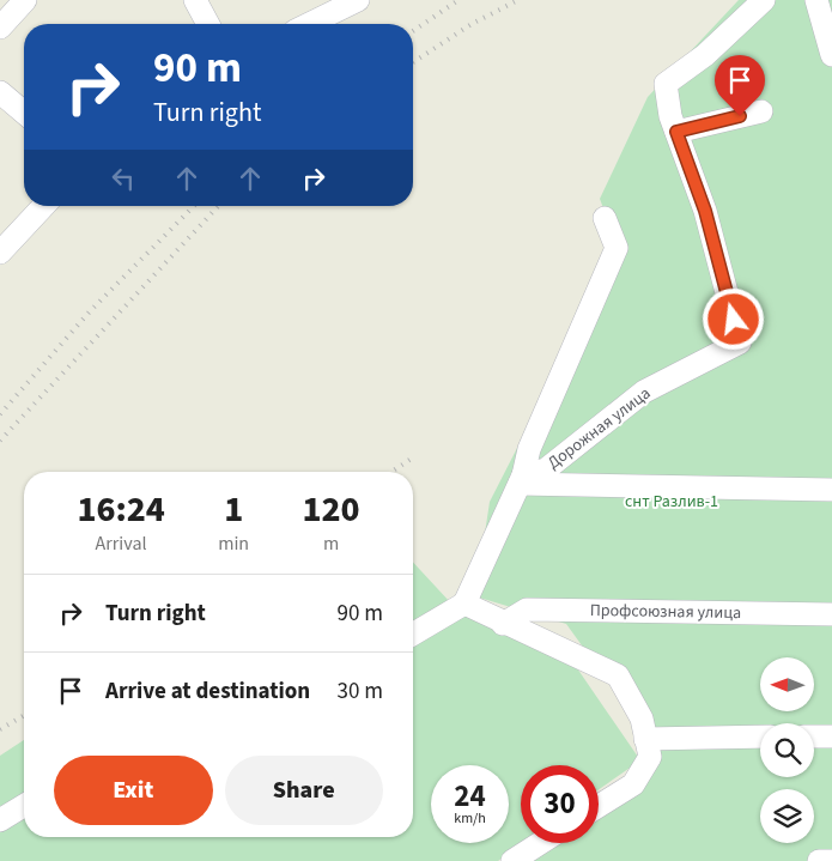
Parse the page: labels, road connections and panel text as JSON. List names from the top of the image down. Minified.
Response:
{"streets":{"street":["Дорожная улица","Профсоюзная улица"]},"parks":["снт Разлив-1"],"north":"left","page":{"turn":["90 m","Turn right"],"eta":["16:24","Arrival","1","min","120","m"],"list":[{"name":"Turn right","value":"90 m"},{"name":"Arrive at destination","value":"30 m"}],"buttons":["Exit","Share"],"speed":"24 km/h","limit":"30"}}
